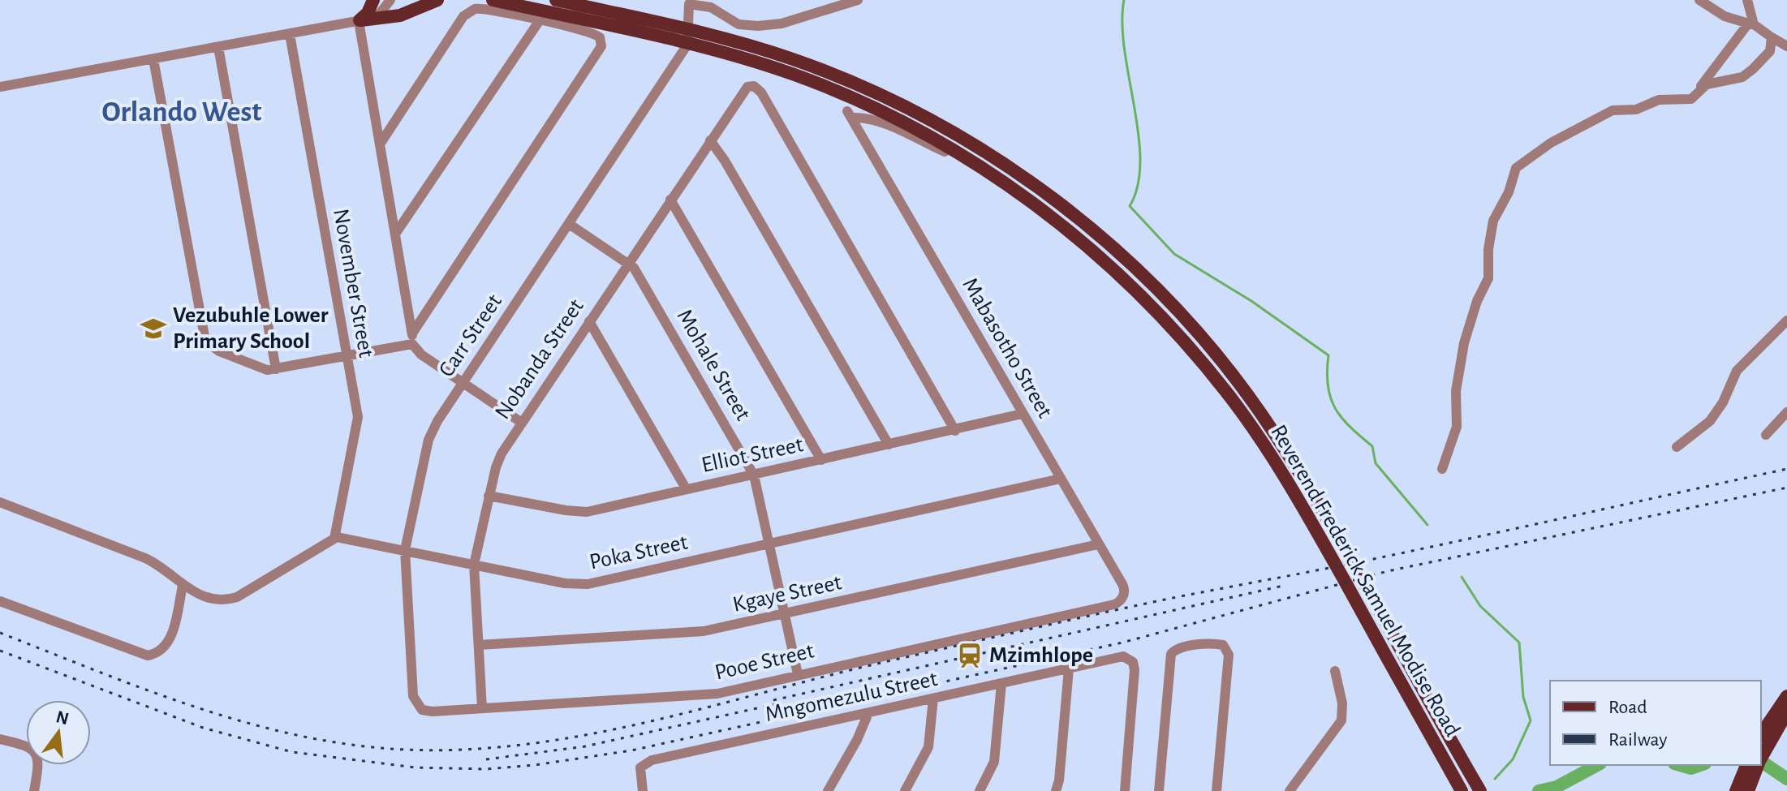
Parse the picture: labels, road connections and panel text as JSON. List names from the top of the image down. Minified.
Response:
{"streets":{"main road":["Reverend Frederick Samuel Modise Road"],"street":["November Street","Carr Street","Mabasotho Street","Nobanda Street","Mohale Street","Elliot Street","Poka Street","Kgaye Street","Pooe Street","Mngomezulu Street"]},"crossings":[["November Street","Poka Street"],["Carr Street","Mohale Street"],["Carr Street","Poka Street"],["Carr Street","Reverend Frederick Samuel Modise Road"],["Carr Street","Pooe Street"],["Mabasotho Street","Elliot Street"],["Mabasotho Street","Poka Street"],["Mabasotho Street","Reverend Frederick Samuel Modise Road"],["Mabasotho Street","Kgaye Street"],["Mabasotho Street","Pooe Street"],["Nobanda Street","Mohale Street"],["Nobanda Street","Elliot Street"],["Nobanda Street","Poka Street"],["Nobanda Street","Kgaye Street"],["Nobanda Street","Pooe Street"],["Mohale Street","Elliot Street"],["Mohale Street","Poka Street"],["Mohale Street","Kgaye Street"],["Mohale Street","Pooe Street"]],"districts":["Orlando West"],"places":{"school or university":["Vezubuhle Lower Primary School"],"station":["Mzimhlope"]},"legend":["Road","Railway"],"north":"top"}
